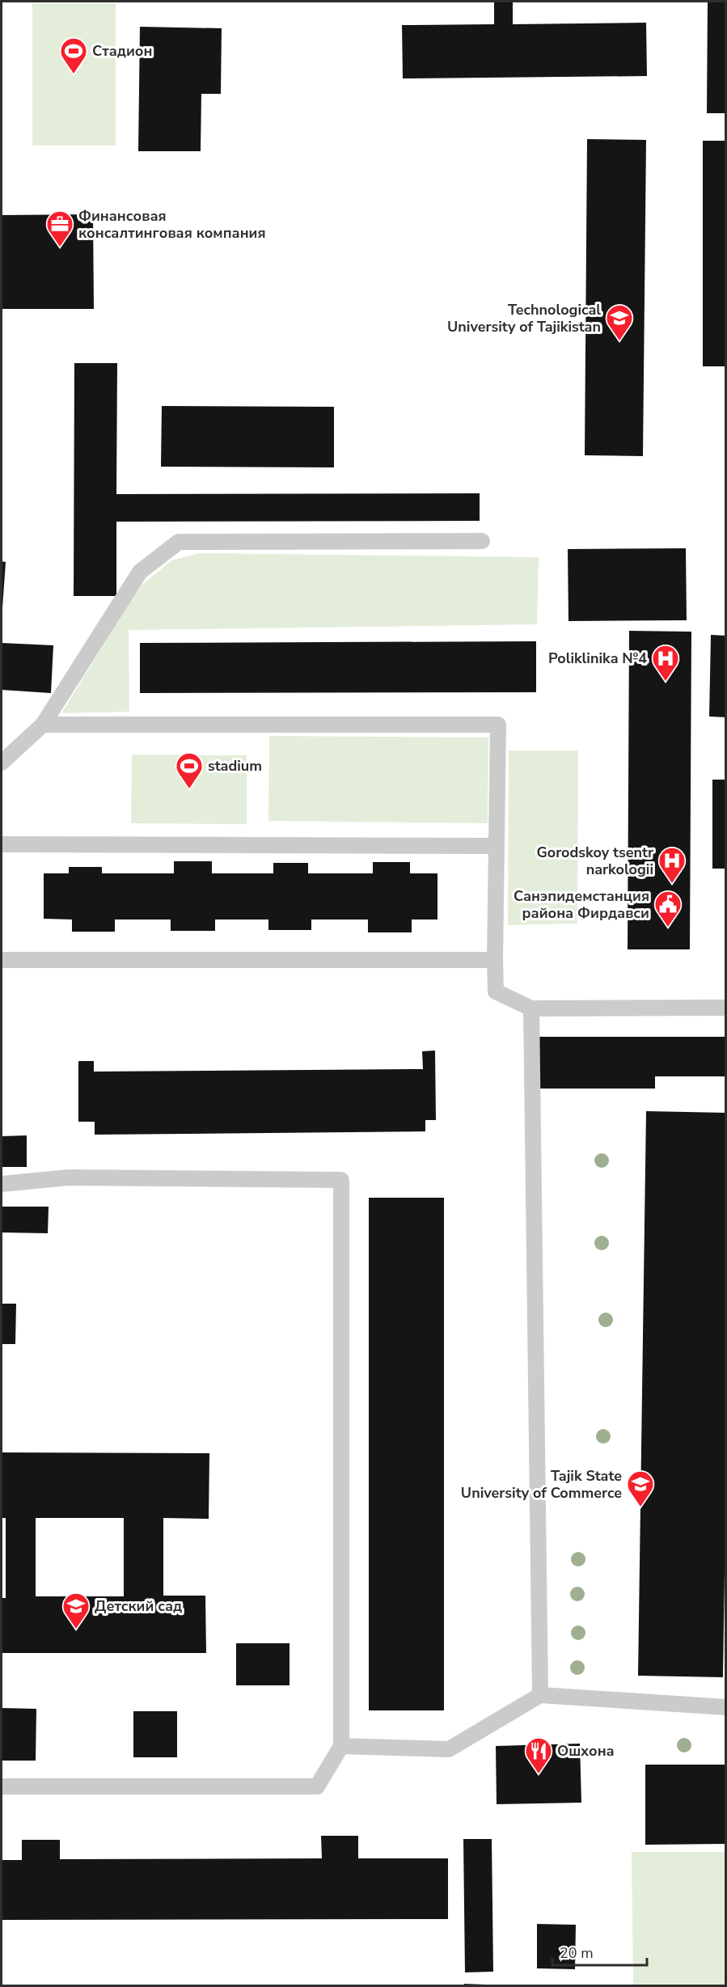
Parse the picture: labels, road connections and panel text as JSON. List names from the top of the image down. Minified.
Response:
{"places":{"sports":["Стадион","stadium"],"office":["Финансовая консалтинговая компания"],"school or university":["Technological University of Tajikistan","Tajik State University of Commerce","Детский сад"],"hospital":["Poliklinika №4","Gorodskoy tsentr narkologii"],"public building":["Санэпидемстанция района Фирдавси"],"restaurant":["Ошхона"]},"scale_bar":"20 m"}
